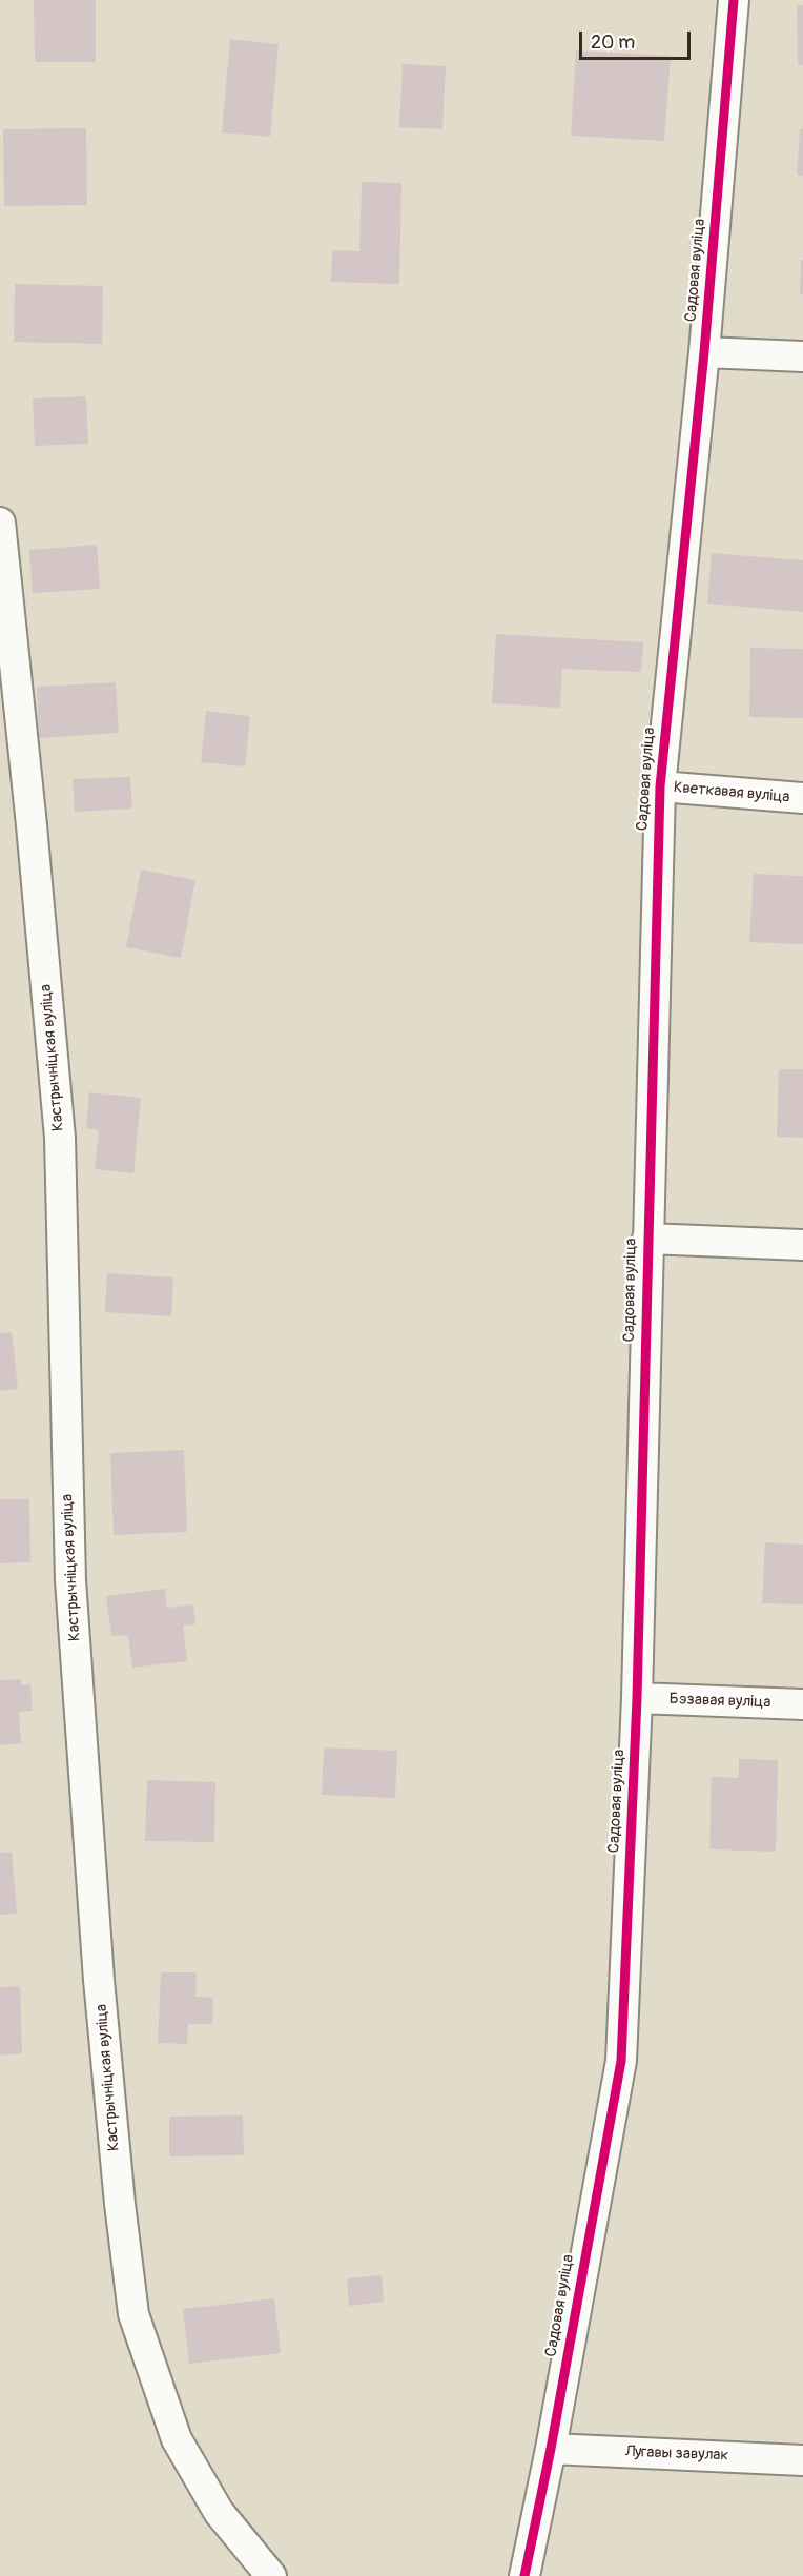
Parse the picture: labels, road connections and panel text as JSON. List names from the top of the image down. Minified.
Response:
{"streets":{"street":["Садовая вуліца","Кветкавая вуліца","Кастрычніцкая вуліца","Бэзавая вуліца","Лугавы завулак"]},"crossings":[["Садовая вуліца","Кветкавая вуліца"],["Садовая вуліца","Бэзавая вуліца"],["Садовая вуліца","Лугавы завулак"]],"scale_bar":"20 m"}
